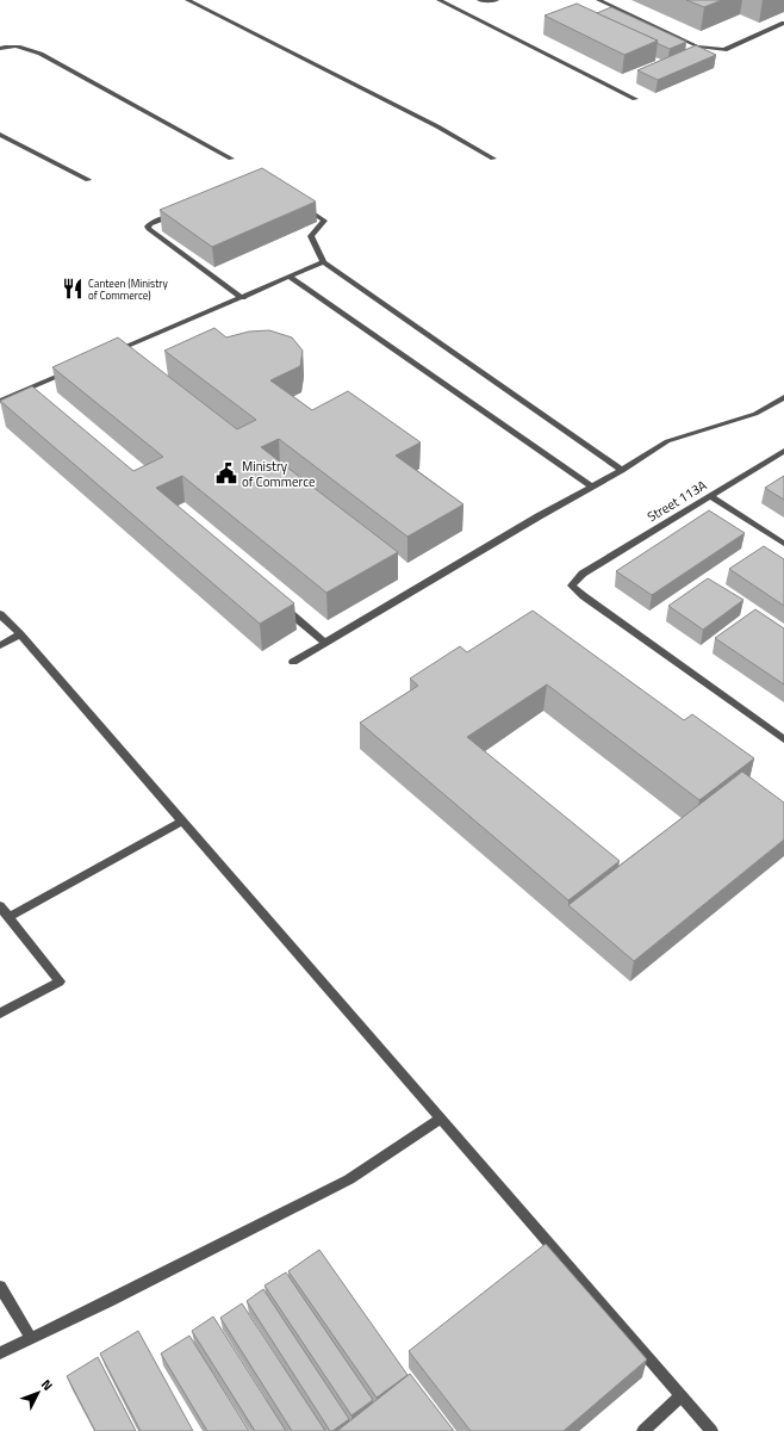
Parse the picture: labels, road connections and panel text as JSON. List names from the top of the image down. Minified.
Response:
{"streets":{"street":["Street 113A"]},"places":{"restaurant":["Canteen (Ministry of Commerce)"],"public building":["Ministry of Commerce"]},"north":"top right"}
